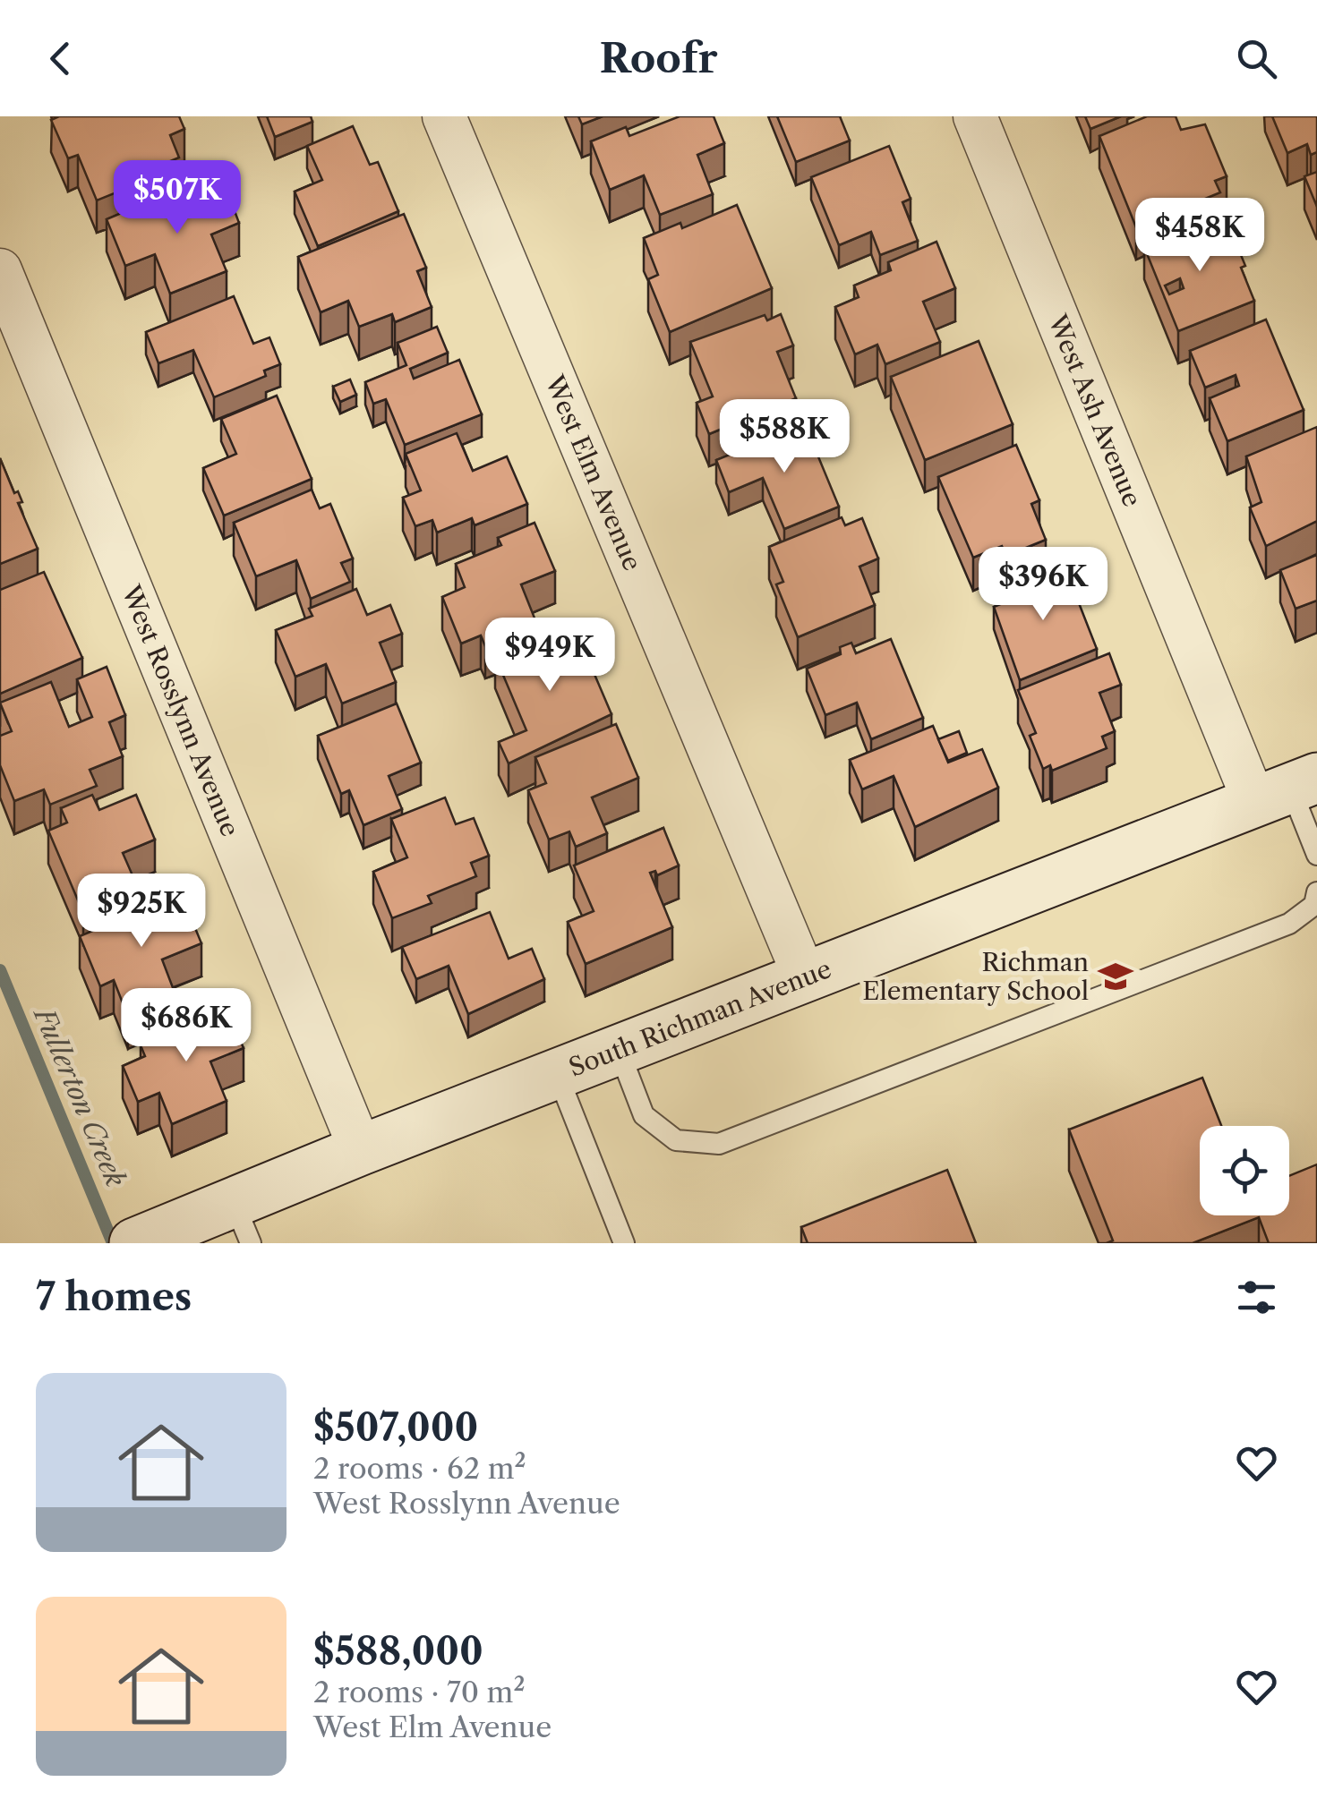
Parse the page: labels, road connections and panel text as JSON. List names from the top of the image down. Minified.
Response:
{"streets":{"street":["West Ash Avenue","West Elm Avenue","West Rosslynn Avenue","South Richman Avenue"]},"crossings":[["West Ash Avenue","South Richman Avenue"],["West Elm Avenue","South Richman Avenue"],["West Rosslynn Avenue","South Richman Avenue"]],"water":["Fullerton Creek"],"places":{"school or university":["Richman Elementary School"]},"page":{"header":"Roofr","price":["$507K","$458K","$588K","$396K","$949K","$925K","$686K"],"heading":"7 homes","list":[{"name":"$507,000","note":"2 rooms · 62 m² · West Rosslynn Avenue"},{"name":"$588,000","note":"2 rooms · 70 m² · West Elm Avenue"}]}}
